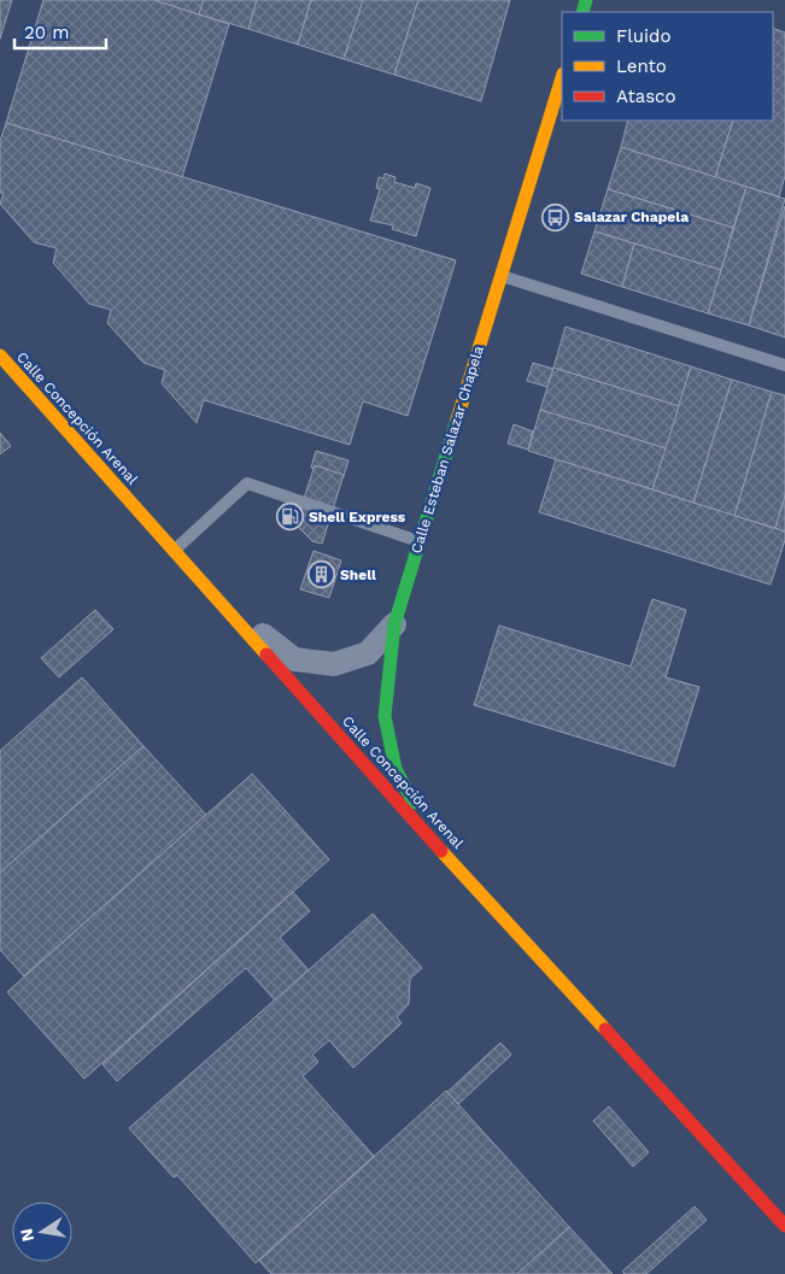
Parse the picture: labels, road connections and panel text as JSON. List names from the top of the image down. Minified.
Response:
{"streets":{"street":["Calle Concepción Arenal","Calle Esteban Salazar Chapela"]},"crossings":[["Calle Concepción Arenal","Calle Esteban Salazar Chapela"]],"places":{"bus stop":["Salazar Chapela"],"fuel station":["Shell Express"],"building":["Shell"]},"legend":["Fluido","Lento","Atasco"],"scale_bar":"20 m","north":"left"}
